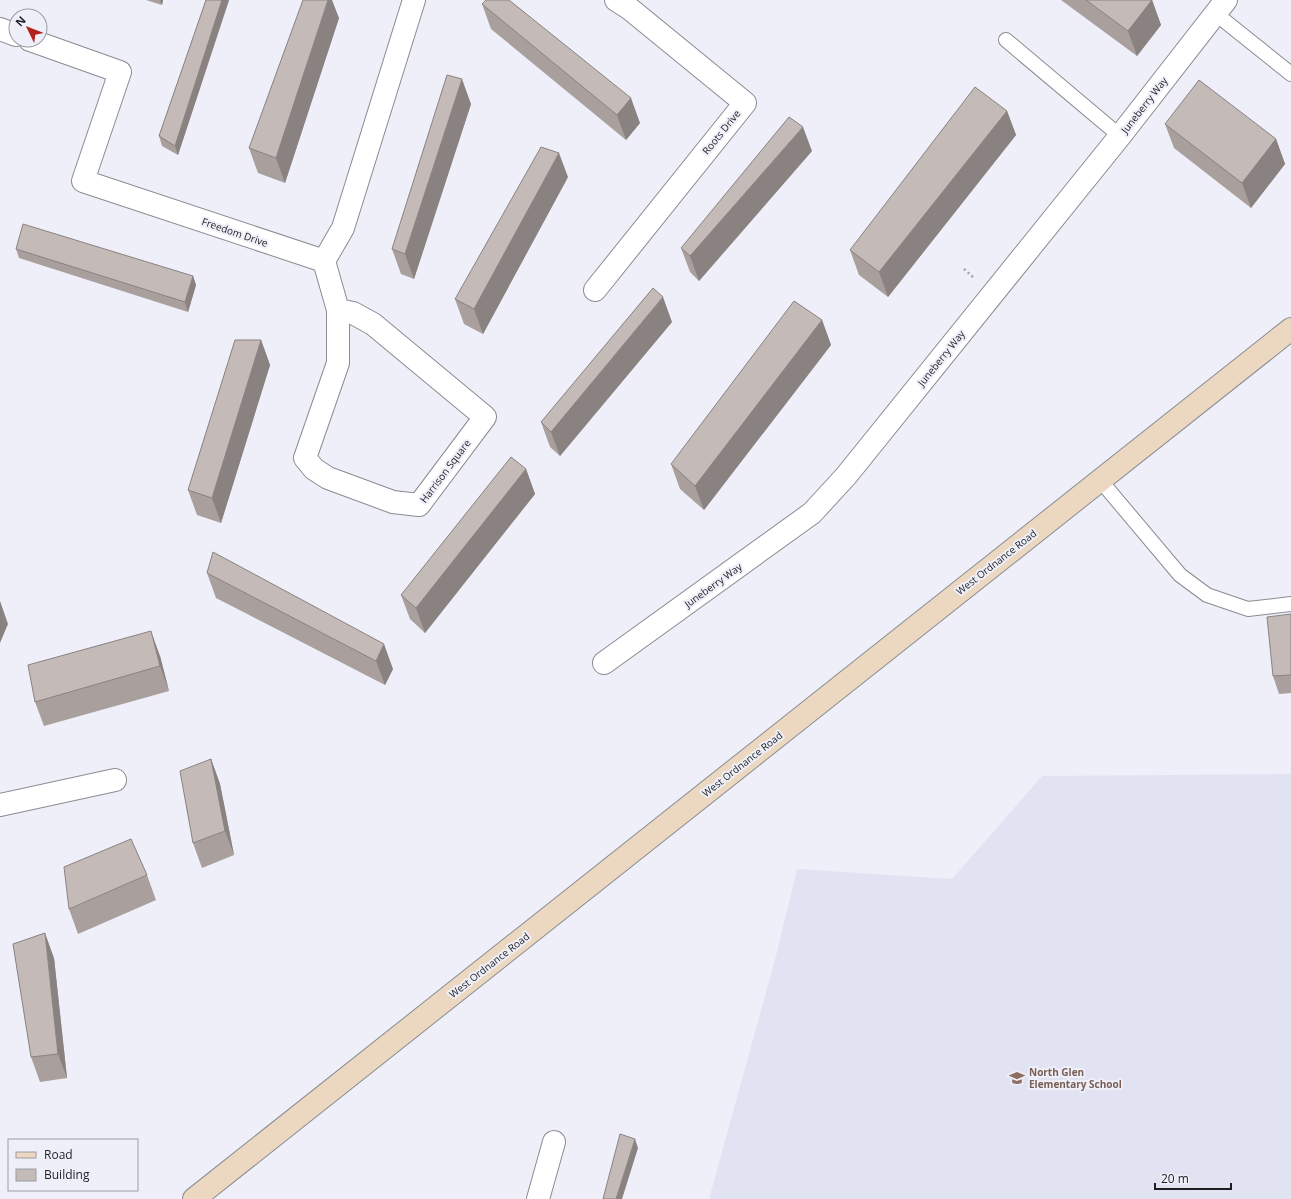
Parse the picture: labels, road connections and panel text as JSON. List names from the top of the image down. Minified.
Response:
{"streets":{"main road":["West Ordnance Road"],"street":["Juneberry Way","Roots Drive","Freedom Drive","Harrison Square"]},"crossings":[["Freedom Drive","Harrison Square"]],"places":{"school or university":["North Glen Elementary School"]},"legend":["Road","Building"],"scale_bar":"20 m","north":"top left"}
